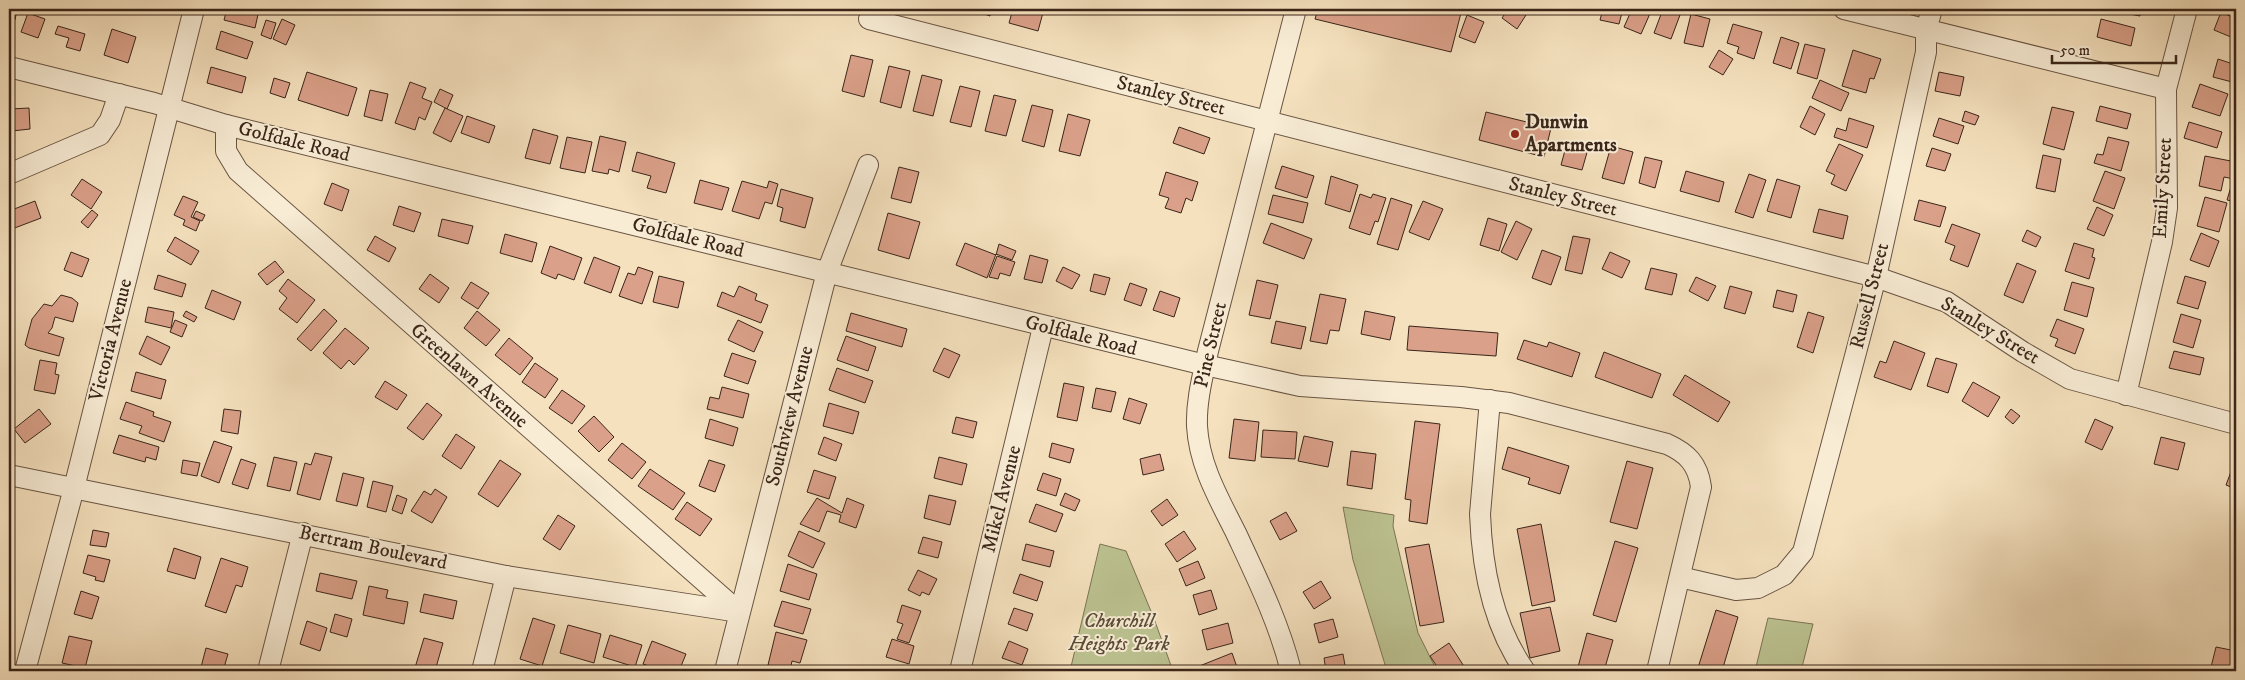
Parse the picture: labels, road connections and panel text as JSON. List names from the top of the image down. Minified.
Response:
{"streets":{"street":["Stanley Street","Golfdale Road","Emily Street","Russell Street","Victoria Avenue","Pine Street","Greenlawn Avenue","Southview Avenue","Mikel Avenue","Bertram Boulevard"]},"crossings":[["Stanley Street","Emily Street"],["Stanley Street","Russell Street"],["Stanley Street","Pine Street"],["Golfdale Road","Russell Street"],["Golfdale Road","Victoria Avenue"],["Golfdale Road","Pine Street"],["Golfdale Road","Greenlawn Avenue"],["Golfdale Road","Southview Avenue"],["Golfdale Road","Mikel Avenue"],["Victoria Avenue","Bertram Boulevard"],["Greenlawn Avenue","Southview Avenue"],["Greenlawn Avenue","Bertram Boulevard"],["Southview Avenue","Bertram Boulevard"]],"parks":["Churchill Heights Park"],"places":["Dunwin Apartments"],"scale_bar":"50 m"}
